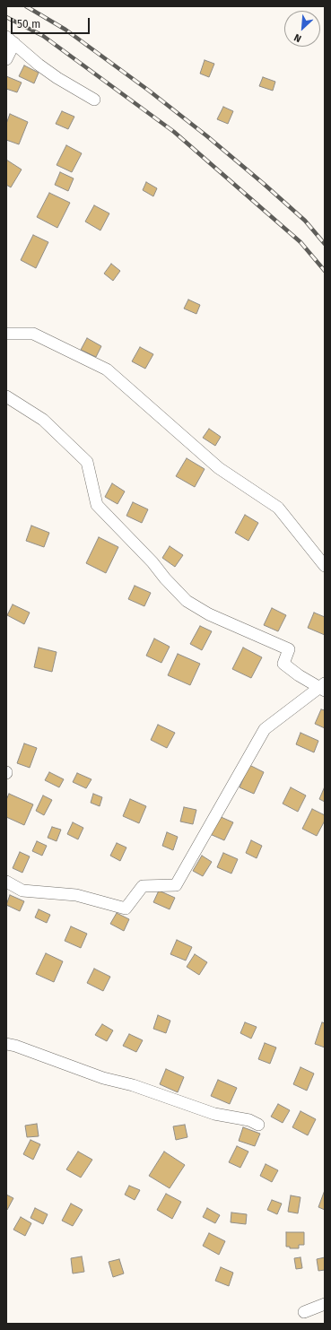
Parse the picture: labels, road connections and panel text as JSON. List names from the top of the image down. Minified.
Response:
{"scale_bar":"50 m","north":"bottom left"}
